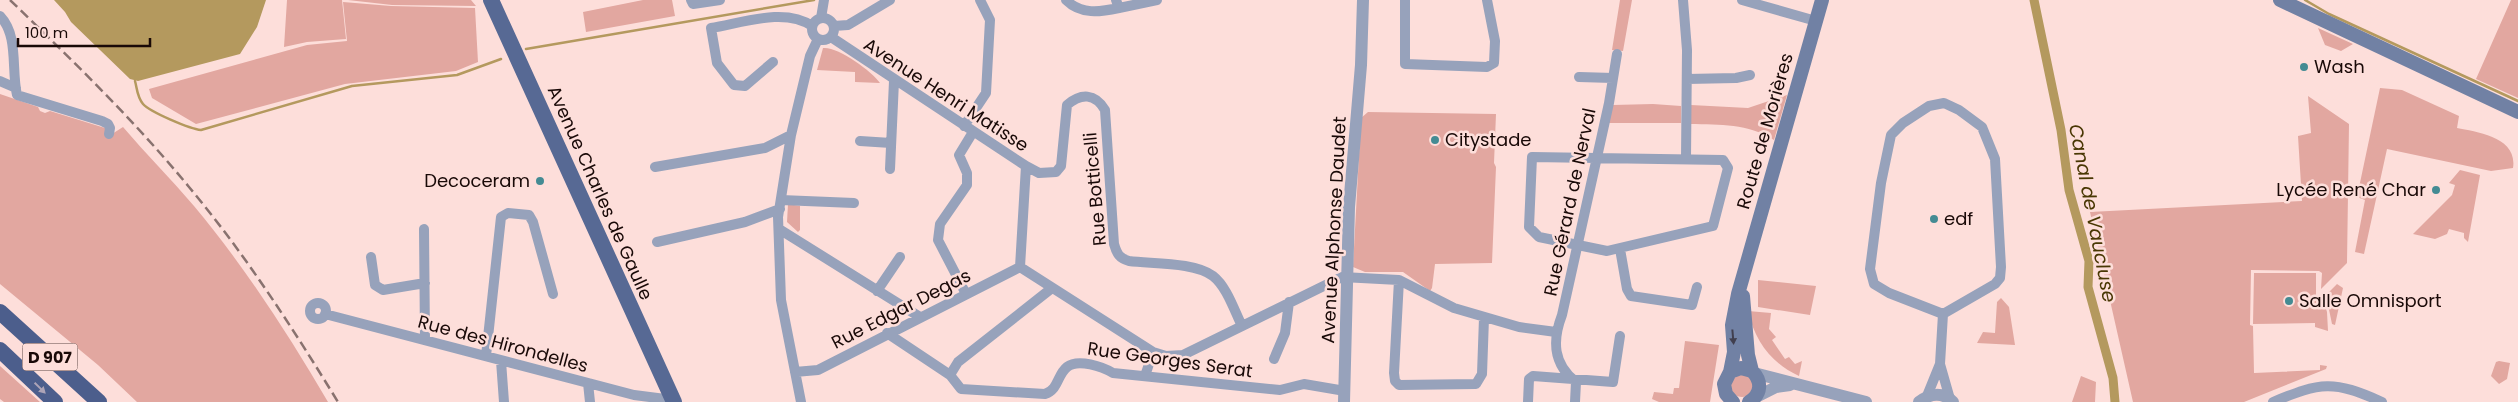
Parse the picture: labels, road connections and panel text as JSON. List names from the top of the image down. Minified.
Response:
{"streets":{"highway":["D 907"],"main road":["Route de Morières","Avenue Charles de Gaulle"],"street":["Avenue Henri Matisse","Rue Botticelli","Rue Gérard de Nerval","Avenue Alphonse Daudet","Rue Edgar Degas","Rue des Hirondelles","Rue Georges Serat"]},"crossings":[["Avenue Henri Matisse","Rue Botticelli"],["Avenue Henri Matisse","Rue Edgar Degas"],["Avenue Charles de Gaulle","Rue des Hirondelles"],["Avenue Alphonse Daudet","Rue Georges Serat"]],"water":["Canal de Vaucluse"],"places":["Wash","Citystade","Decoceram","Lycée René Char","edf","Salle Omnisport"],"scale_bar":"100 m"}
